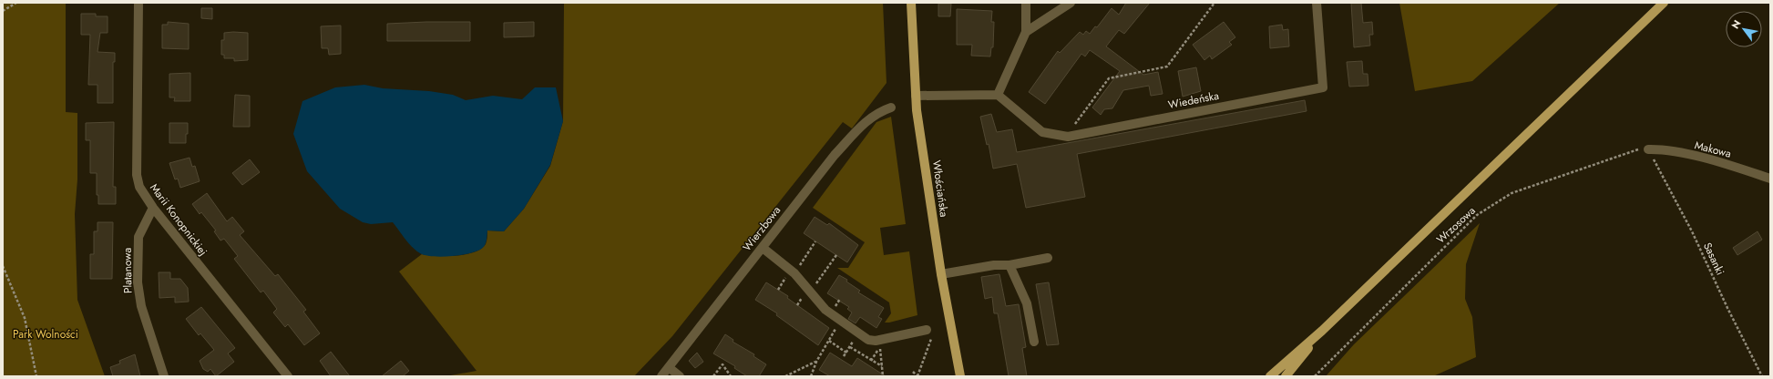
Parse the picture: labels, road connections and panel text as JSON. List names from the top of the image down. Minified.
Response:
{"streets":{"main road":["Włościańska"],"street":["Wiedeńska","Makowa","Marii Konopnickiej","Wierzbowa","Platanowa"],"path":["Wrzosowa","Sasanki"]},"crossings":[["Makowa","Wrzosowa"],["Makowa","Sasanki"],["Marii Konopnickiej","Platanowa"],["Wrzosowa","Sasanki"]],"parks":["Park Wolności"],"north":"top left"}
